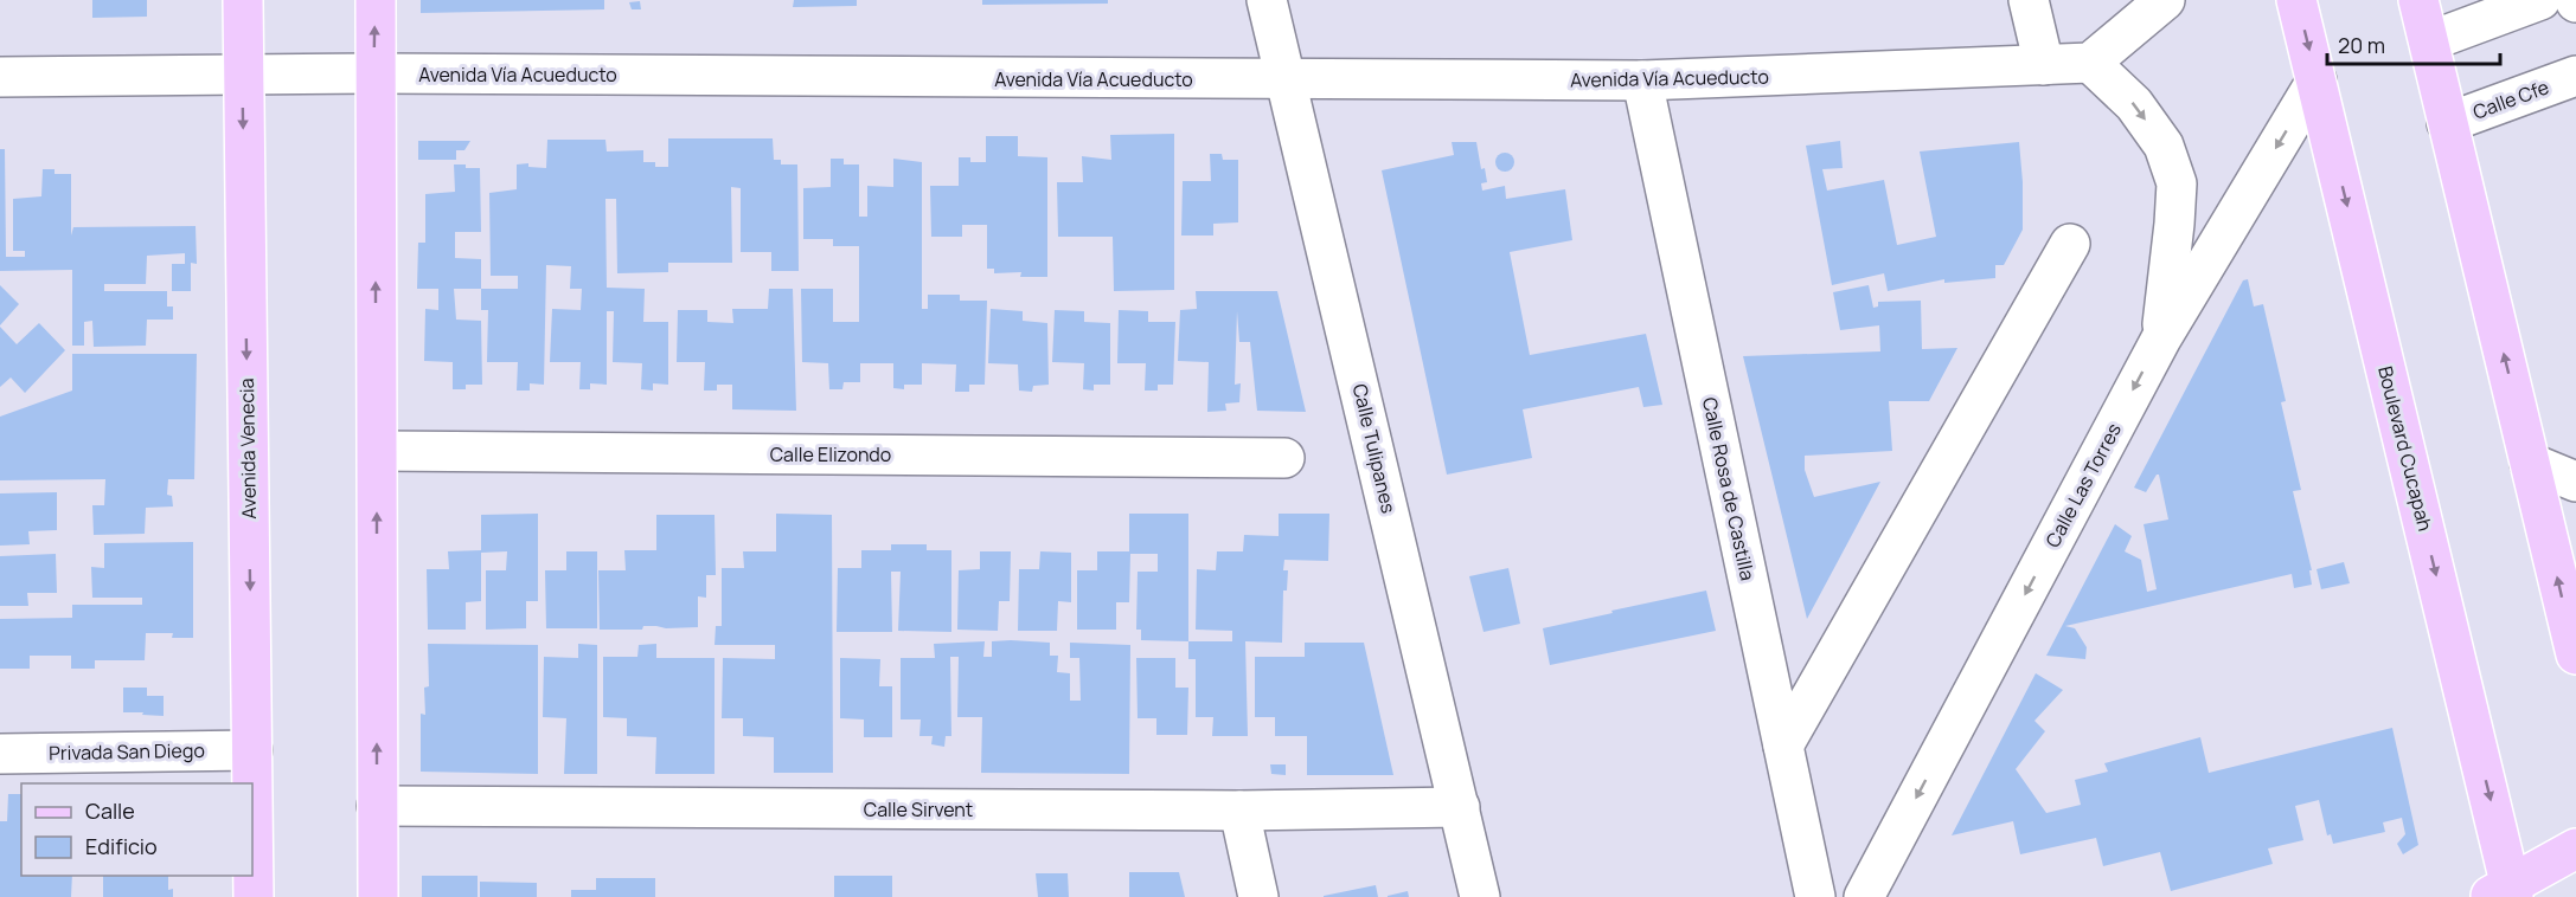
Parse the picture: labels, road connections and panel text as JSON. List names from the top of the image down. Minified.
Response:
{"streets":{"main road":["Avenida Venecia","Boulevard Cucapah"],"street":["Avenida Vía Acueducto","Calle Cfe","Calle Tulipanes","Calle Elizondo","Calle Las Torres","Calle Rosa de Castilla","Privada San Diego","Calle Sirvent"]},"crossings":[["Avenida Vía Acueducto","Avenida Venecia"],["Avenida Vía Acueducto","Calle Tulipanes"],["Avenida Vía Acueducto","Calle Rosa de Castilla"],["Avenida Venecia","Privada San Diego"],["Calle Tulipanes","Calle Sirvent"],["Boulevard Cucapah","Calle Las Torres"]],"legend":["Calle","Edificio"],"scale_bar":"20 m"}
